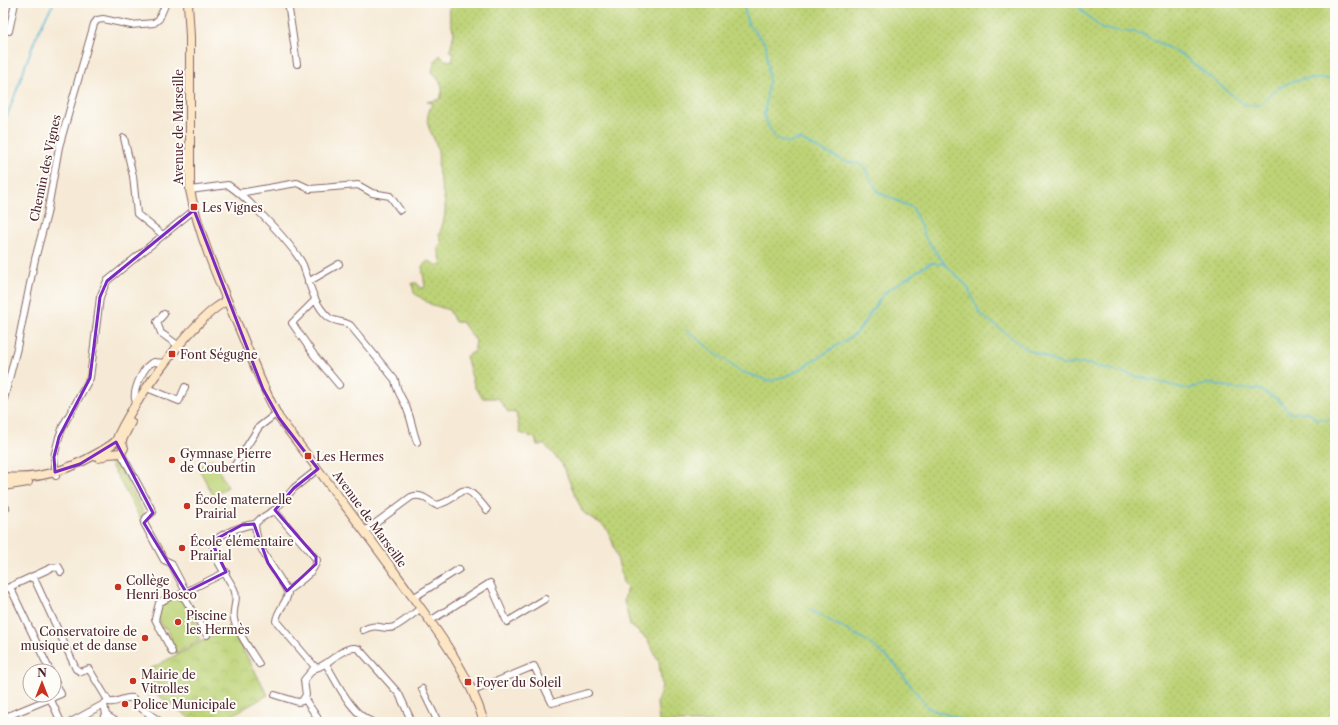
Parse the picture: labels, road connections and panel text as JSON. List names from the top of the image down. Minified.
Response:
{"streets":{"street":["Avenue de Marseille","Chemin des Vignes"]},"places":{"transit":["Les Vignes","Font Ségugne","Les Hermes","Foyer du Soleil"],"other":["Gymnase Pierre de Coubertin","École maternelle Prairial","École élémentaire Prairial","Collège Henri Bosco","Piscine les Hermès","Conservatoire de musique et de danse","Mairie de Vitrolles","Police Municipale"]},"north":"top"}
